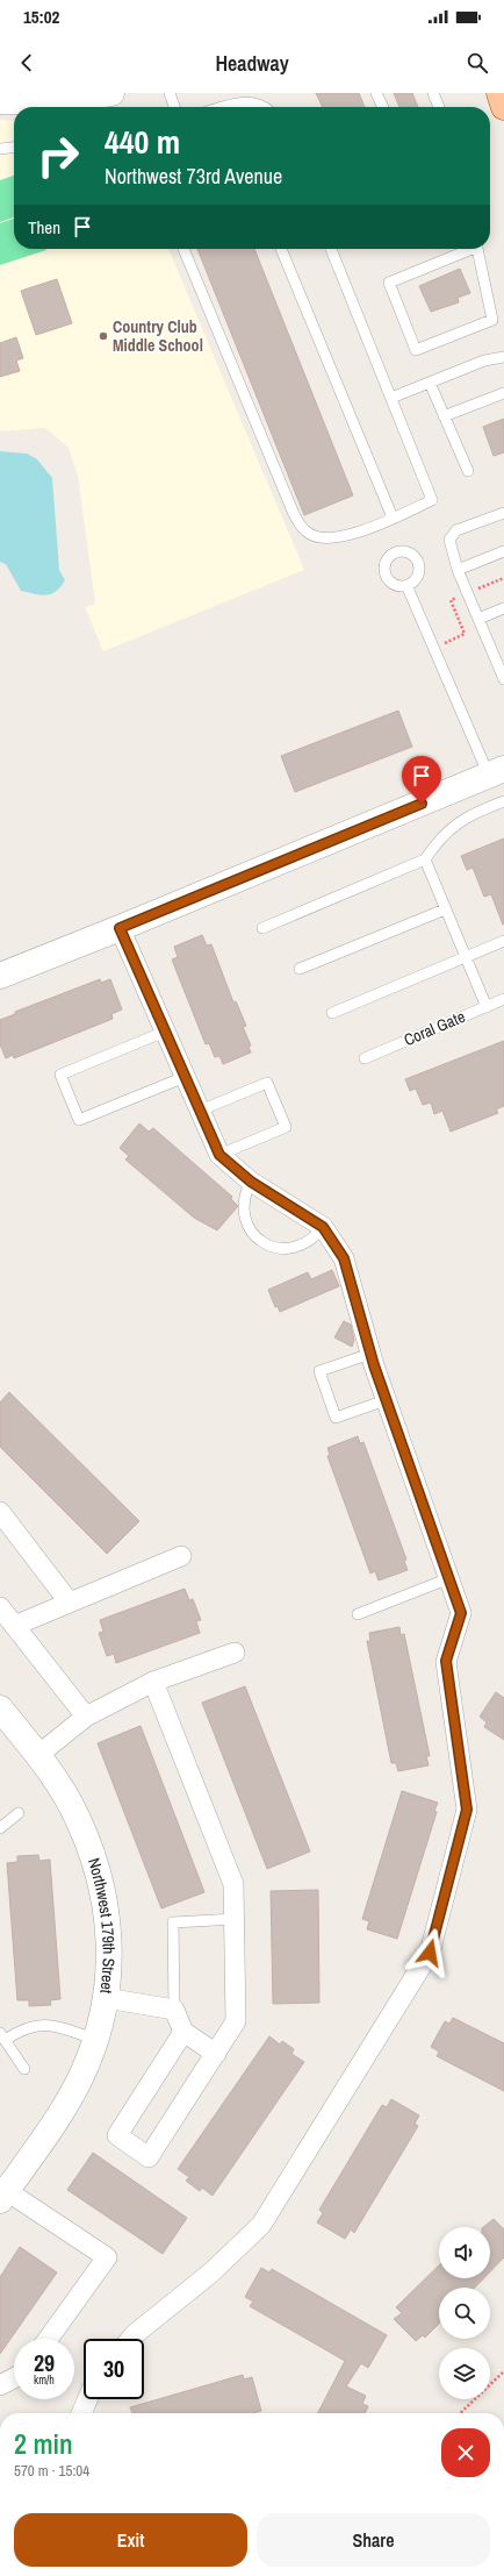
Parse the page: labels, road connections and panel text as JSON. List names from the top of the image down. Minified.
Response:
{"streets":{"street":["Northwest 179th Street"],"lane":["Coral Gate"]},"places":["Country Club Middle School"],"page":{"status":"15:02","header":"Headway","turn":["440 m","Northwest 73rd Avenue"],"then":"Then","speed":"29 km/h","limit":"30","heading":["2 min","570 m · 15:04"],"buttons":["Exit","Share"]}}
